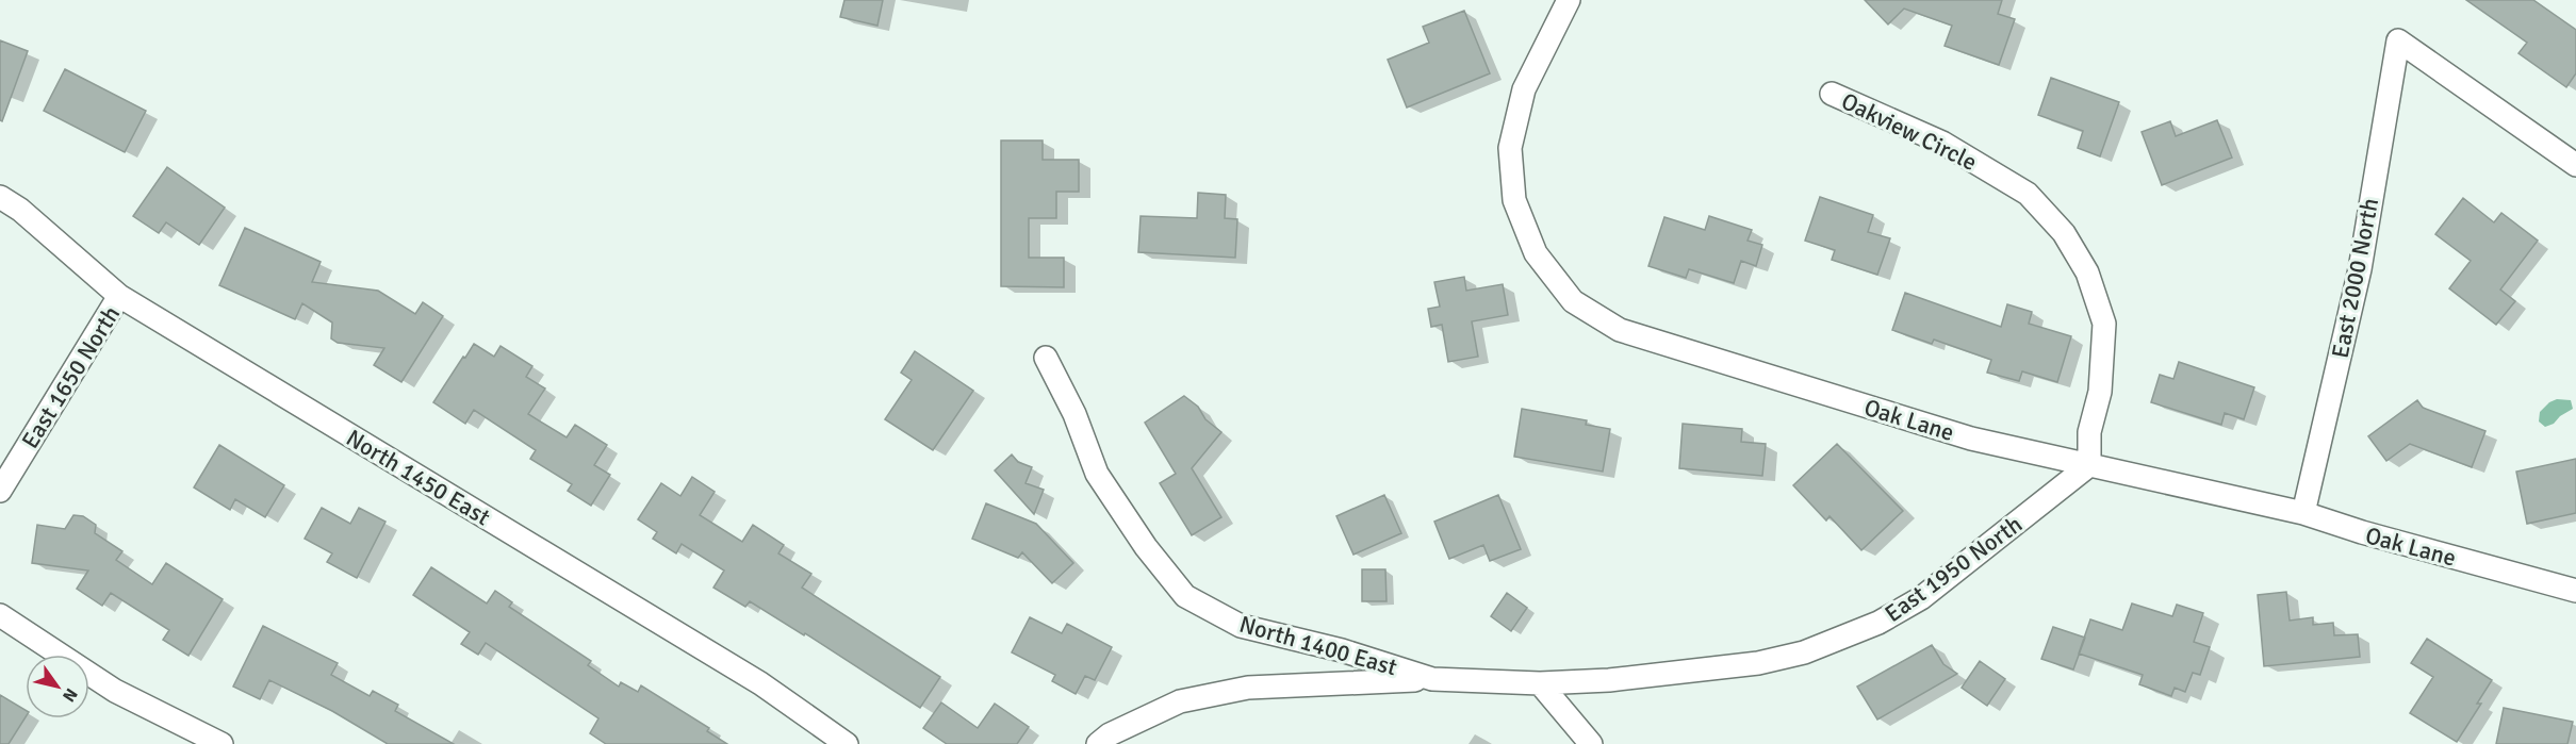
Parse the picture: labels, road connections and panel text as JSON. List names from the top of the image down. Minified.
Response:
{"streets":{"street":["Oakview Circle","East 2000 North","East 1650 North","Oak Lane","North 1450 East","East 1950 North","North 1400 East"]},"crossings":[["Oakview Circle","Oak Lane"],["Oakview Circle","East 1950 North"],["East 2000 North","Oak Lane"],["East 1650 North","North 1450 East"],["Oak Lane","East 1950 North"],["East 1950 North","North 1400 East"]],"north":"bottom right"}
